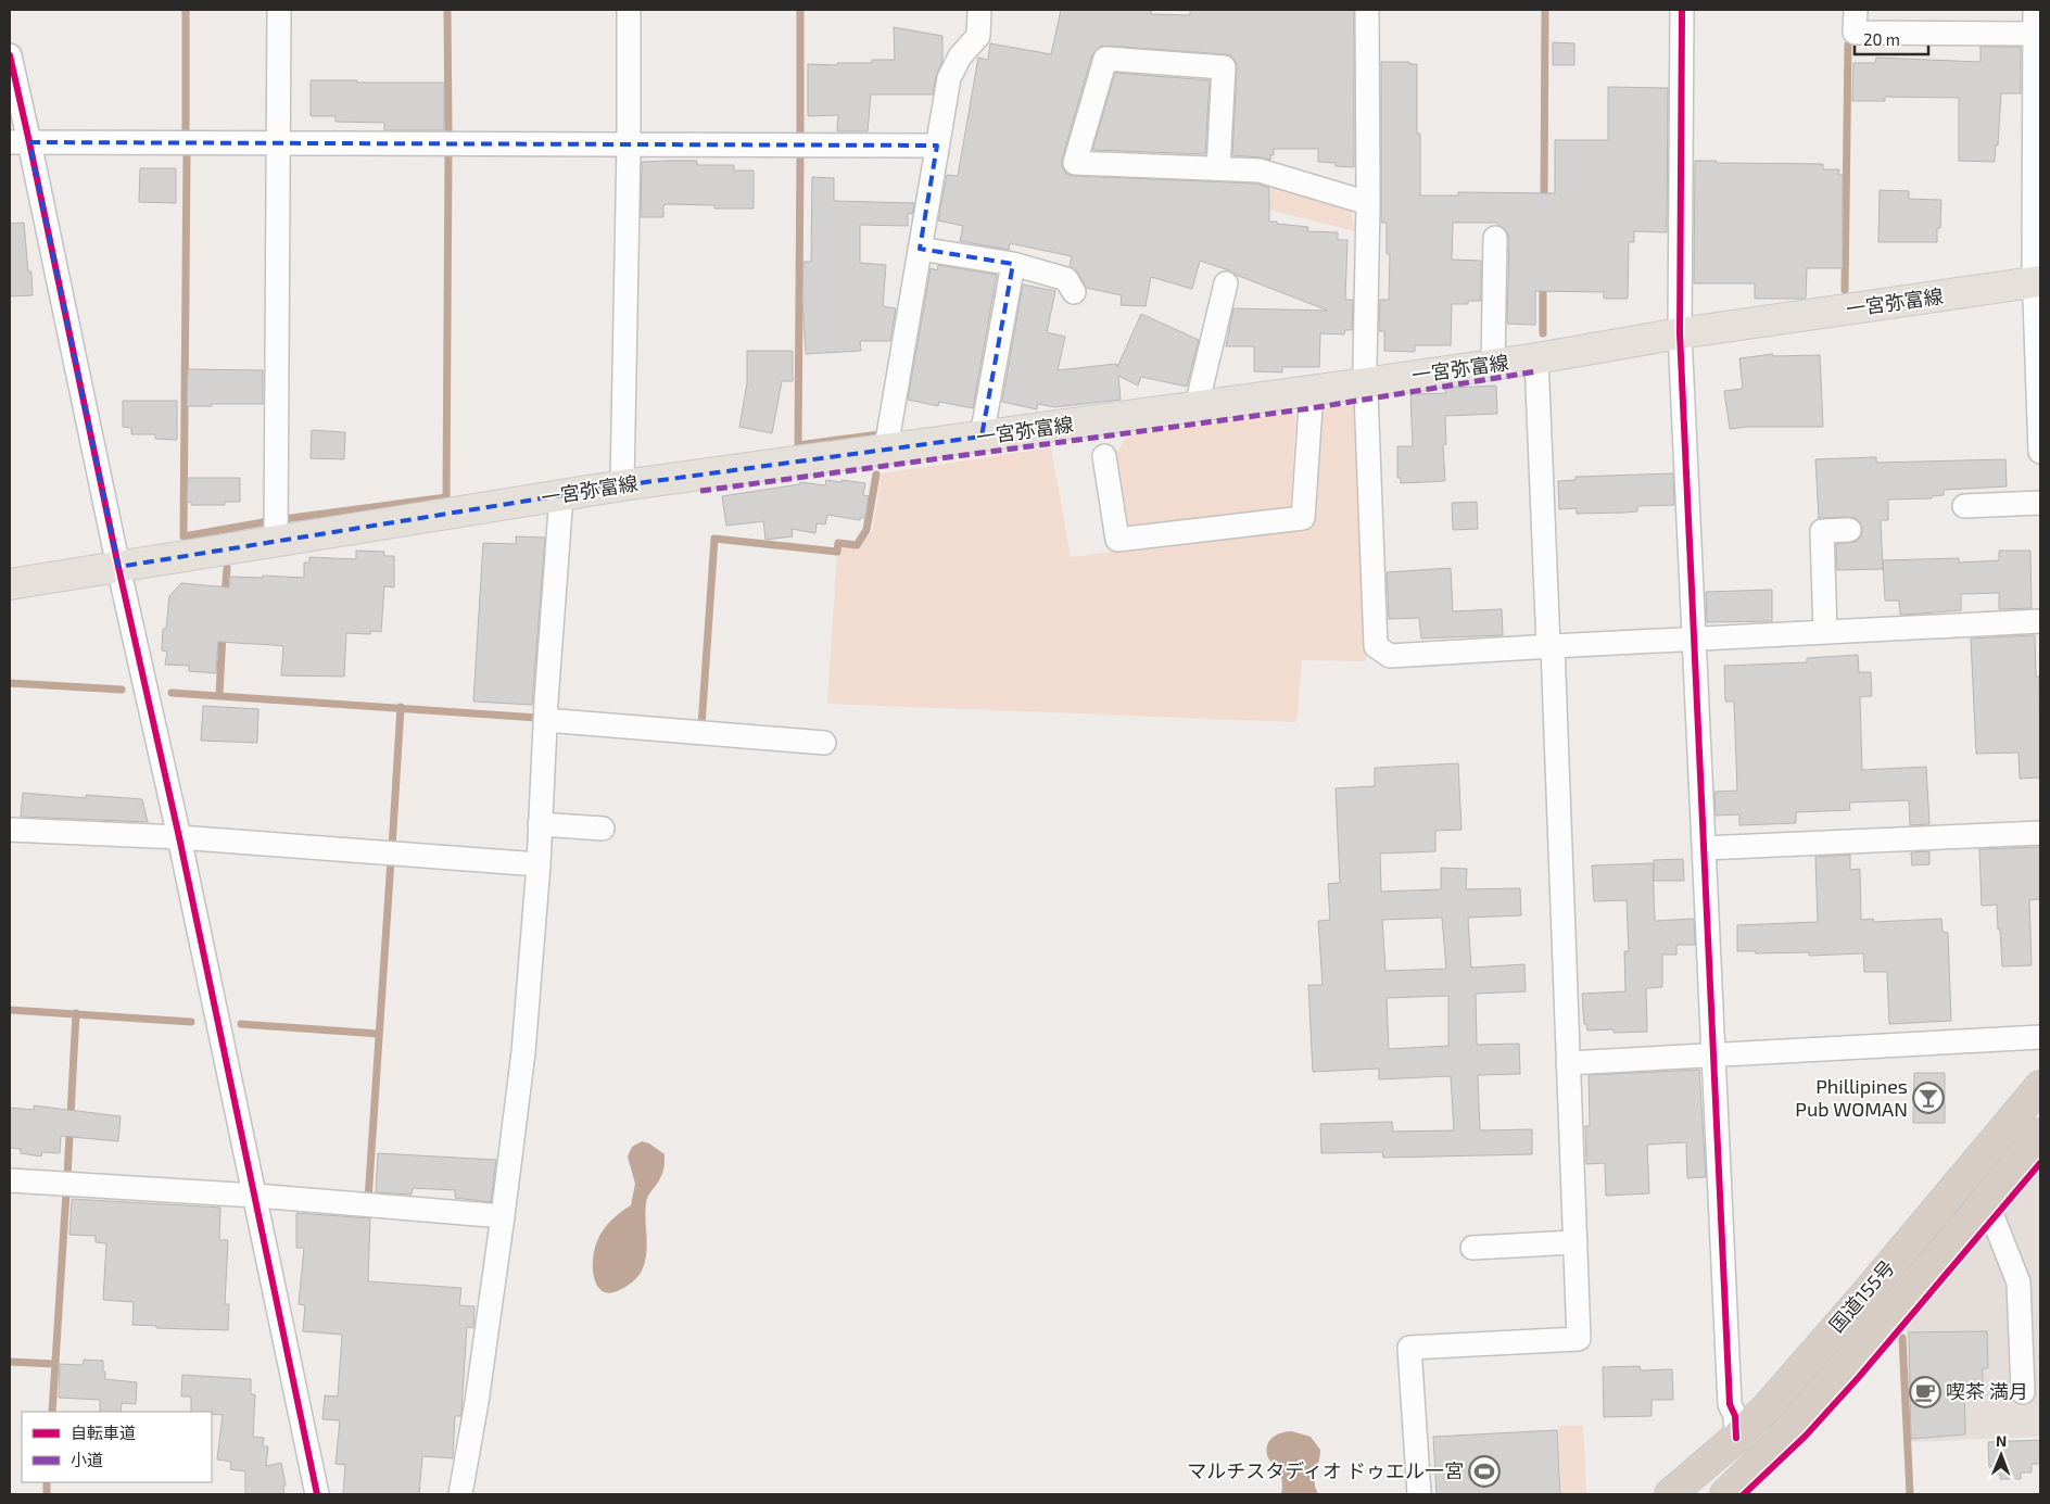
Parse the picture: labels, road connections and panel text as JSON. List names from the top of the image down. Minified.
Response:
{"streets":{"highway":["国道155号"],"main road":["一宮弥富線"]},"places":{"bar":["Phillipines Pub WOMAN"],"cafe":["喫茶 満月"],"sports":["マルチスタディオ ドゥエル一宮"]},"legend":["自転車道","小道"],"scale_bar":"20 m","north":"top"}
